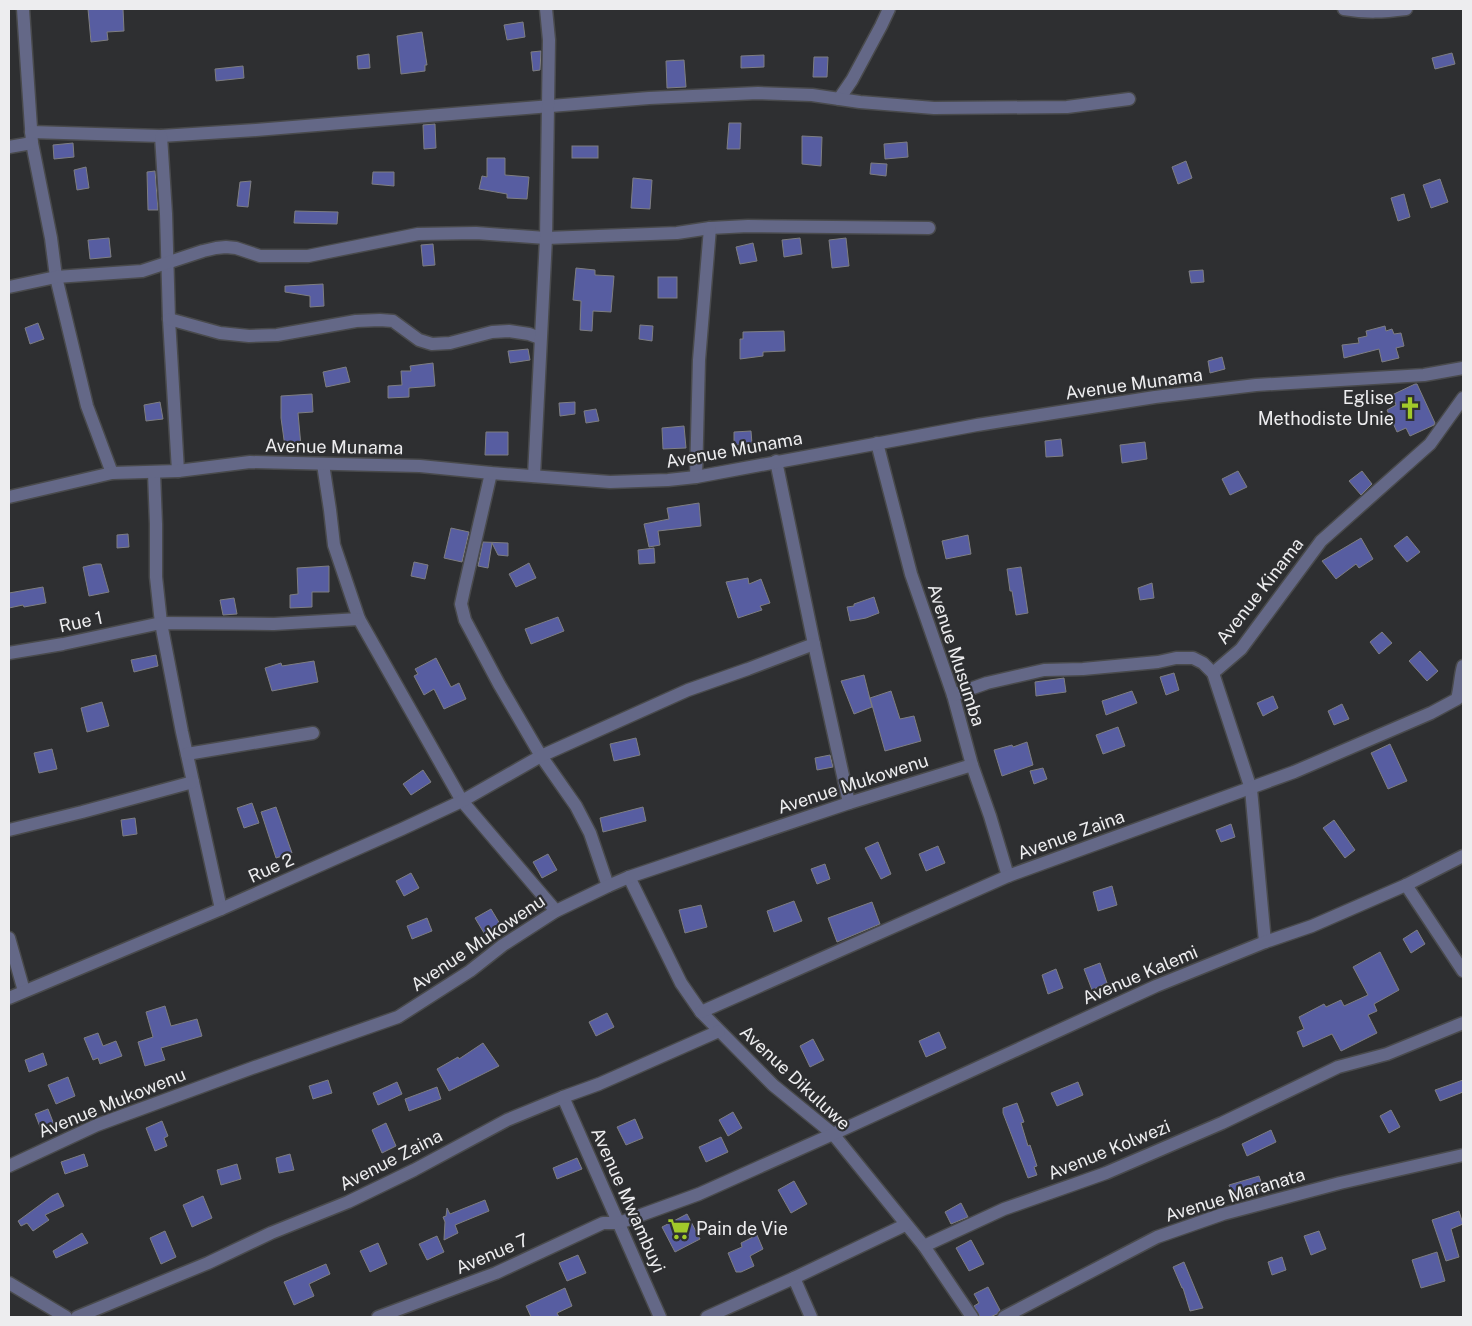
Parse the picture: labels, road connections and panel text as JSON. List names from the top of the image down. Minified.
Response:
{"streets":{"street":["Avenue Munama","Avenue Kinama","Rue 1","Avenue Musumba","Avenue Mukowenu","Avenue Zaina","Rue 2","Avenue Kalemi","Avenue Dikuluwe","Avenue Kolwezi","Avenue Maranata","Avenue Mwambuyi","Avenue 7"]},"crossings":[["Avenue Munama","Avenue Musumba"],["Avenue Musumba","Avenue Mukowenu"],["Avenue Musumba","Avenue Zaina"],["Avenue Mukowenu","Avenue Dikuluwe"],["Avenue Zaina","Avenue Dikuluwe"],["Avenue Zaina","Avenue Mwambuyi"],["Avenue Kalemi","Avenue Dikuluwe"],["Avenue Kalemi","Avenue Mwambuyi"],["Avenue Kalemi","Avenue 7"],["Avenue Dikuluwe","Avenue Kolwezi"],["Avenue Mwambuyi","Avenue 7"]],"places":{"church":["Eglise Methodiste Unie"],"supermarket":["Pain de Vie"]}}
